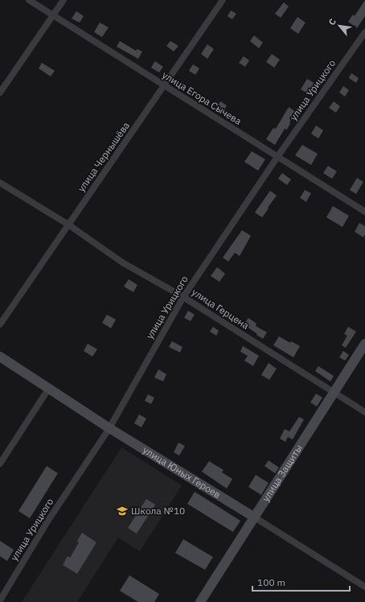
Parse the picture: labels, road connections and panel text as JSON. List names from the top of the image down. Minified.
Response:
{"streets":{"street":["улица Урицкого","улица Егора Сычева","улица Чернышёва","улица Герцена","улица Юных Героев","улица Защиты"]},"crossings":[["улица Урицкого","улица Егора Сычева"],["улица Урицкого","улица Герцена"],["улица Урицкого","улица Юных Героев"],["улица Егора Сычева","улица Чернышёва"],["улица Чернышёва","улица Герцена"],["улица Герцена","улица Защиты"],["улица Юных Героев","улица Защиты"]],"places":{"school or university":["Школа №10"]},"scale_bar":"100 m","north":"top left"}
